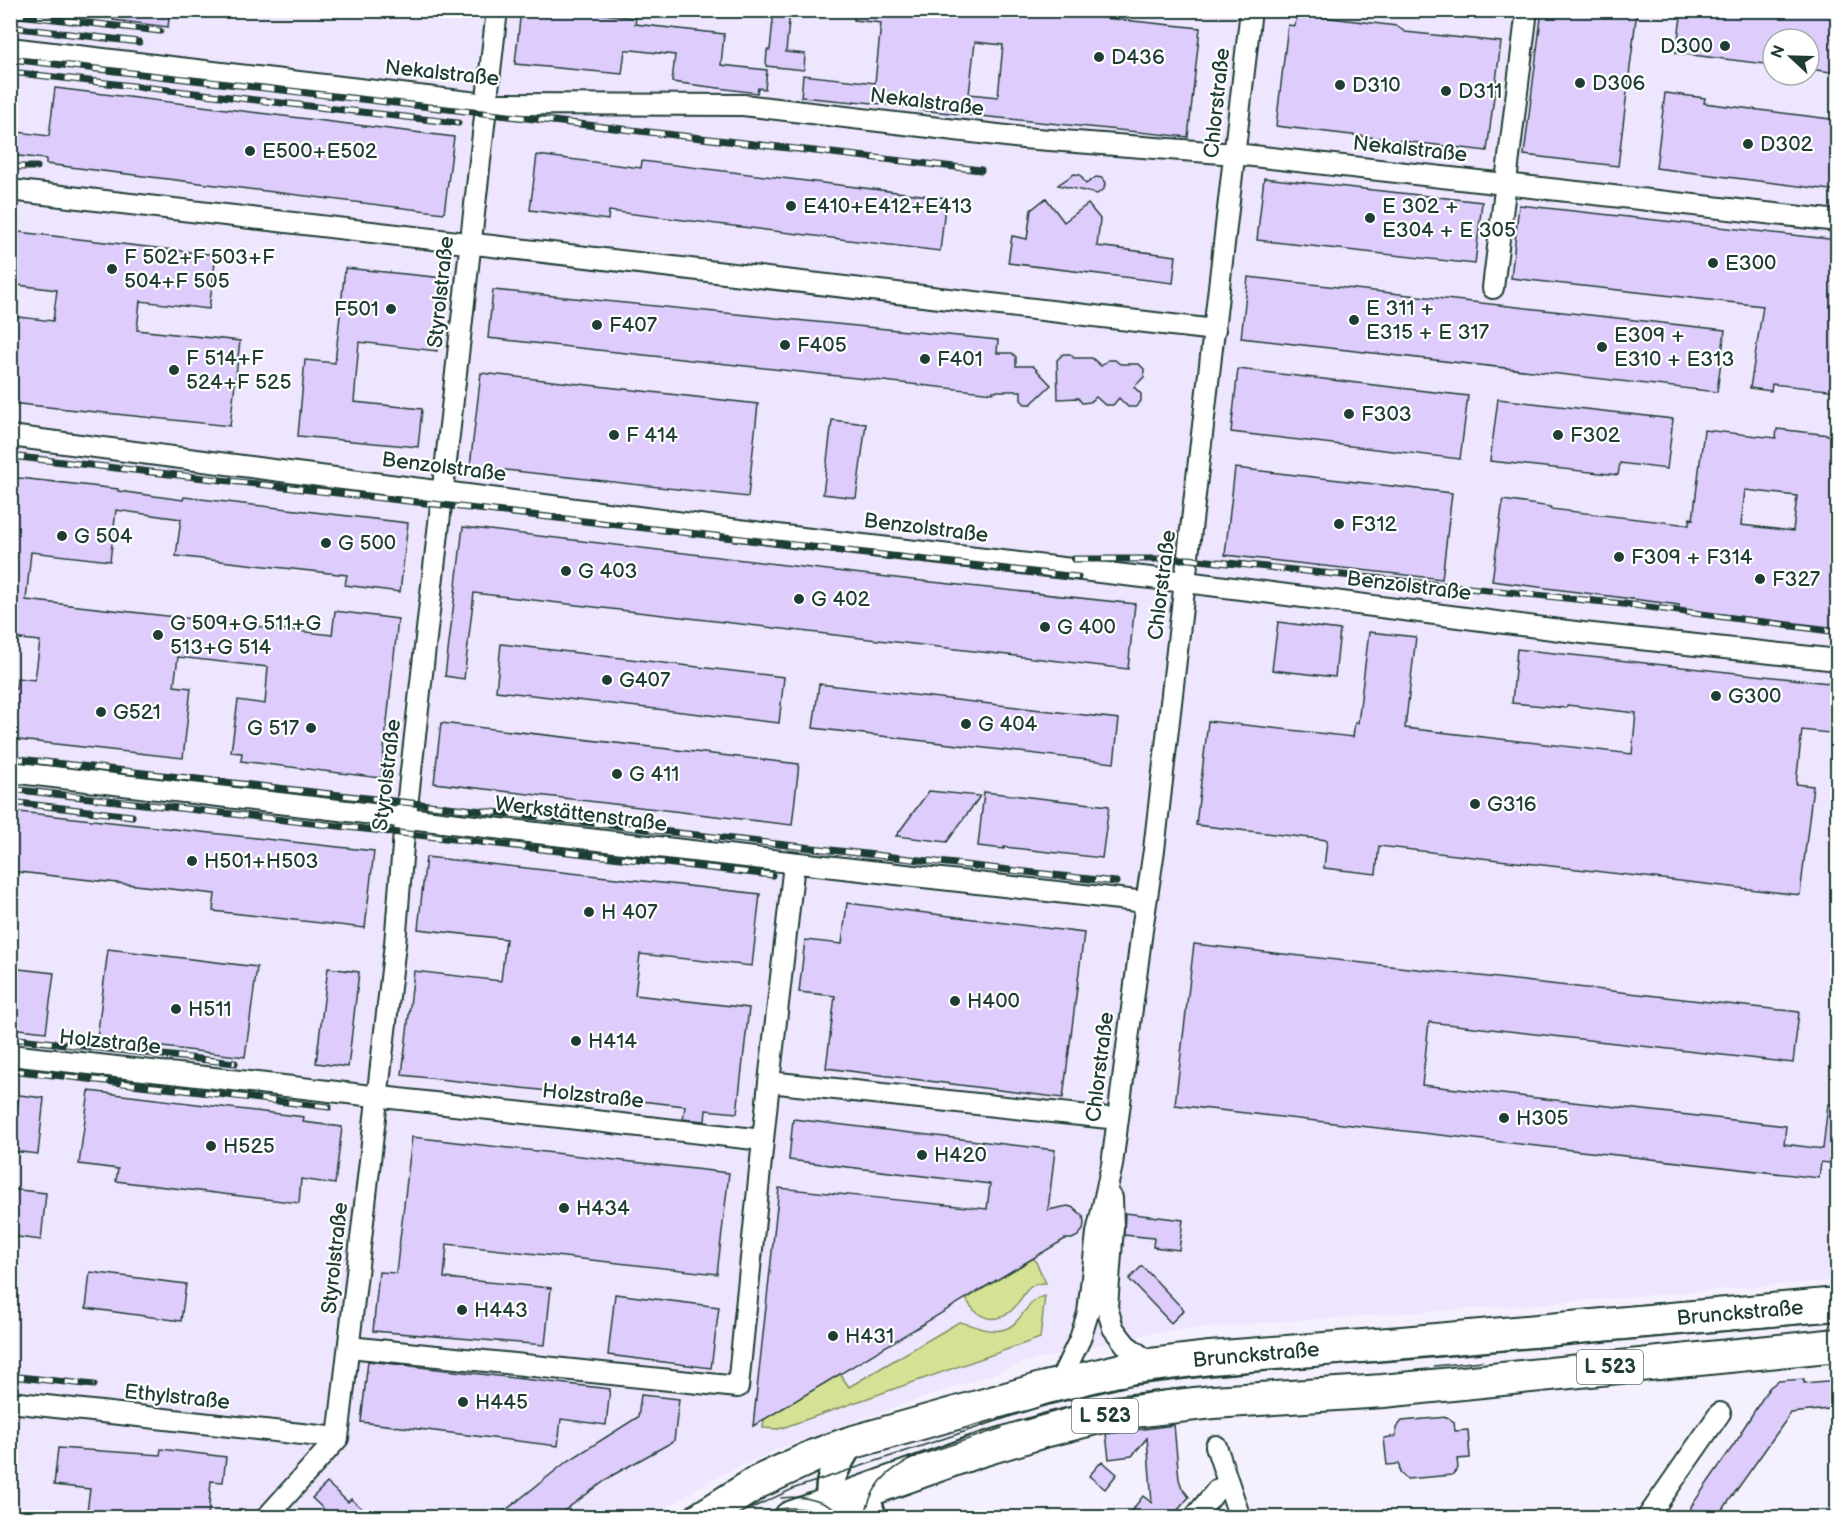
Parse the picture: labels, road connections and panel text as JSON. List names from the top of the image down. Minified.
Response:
{"streets":{"main road":["Brunckstraße","L 523"],"street":["Nekalstraße","Chlorstraße","Styrolstraße","Benzolstraße","Werkstättenstraße","Holzstraße","Ethylstraße"]},"crossings":[["Nekalstraße","Chlorstraße"],["Nekalstraße","Styrolstraße"],["Chlorstraße","Benzolstraße"],["Chlorstraße","Werkstättenstraße"],["Styrolstraße","Benzolstraße"],["Styrolstraße","Werkstättenstraße"],["Styrolstraße","Holzstraße"],["Styrolstraße","Ethylstraße"]],"places":["D300","D436","D306","D310","D311","D302","E500+E502","E410+E412+E413","E 302 + E304 + E 305","E300","F 502+F 503+F 504+F 505","F501","E 311 + E315 + E 317","F407","F405","E309 + E310 + E313","F401","F 514+F 524+F 525","F303","F 414","F302","F312","G 504","G 500","F309 + F314","G 403","F327","G 402","G 400","G 509+G 511+G 513+G 514","G407","G300","G521","G 404","G 517","G 411","G316","H501+H503","H 407","H400","H511","H414","H305","H525","H420","H434","H443","H431","H445"],"north":"left"}
